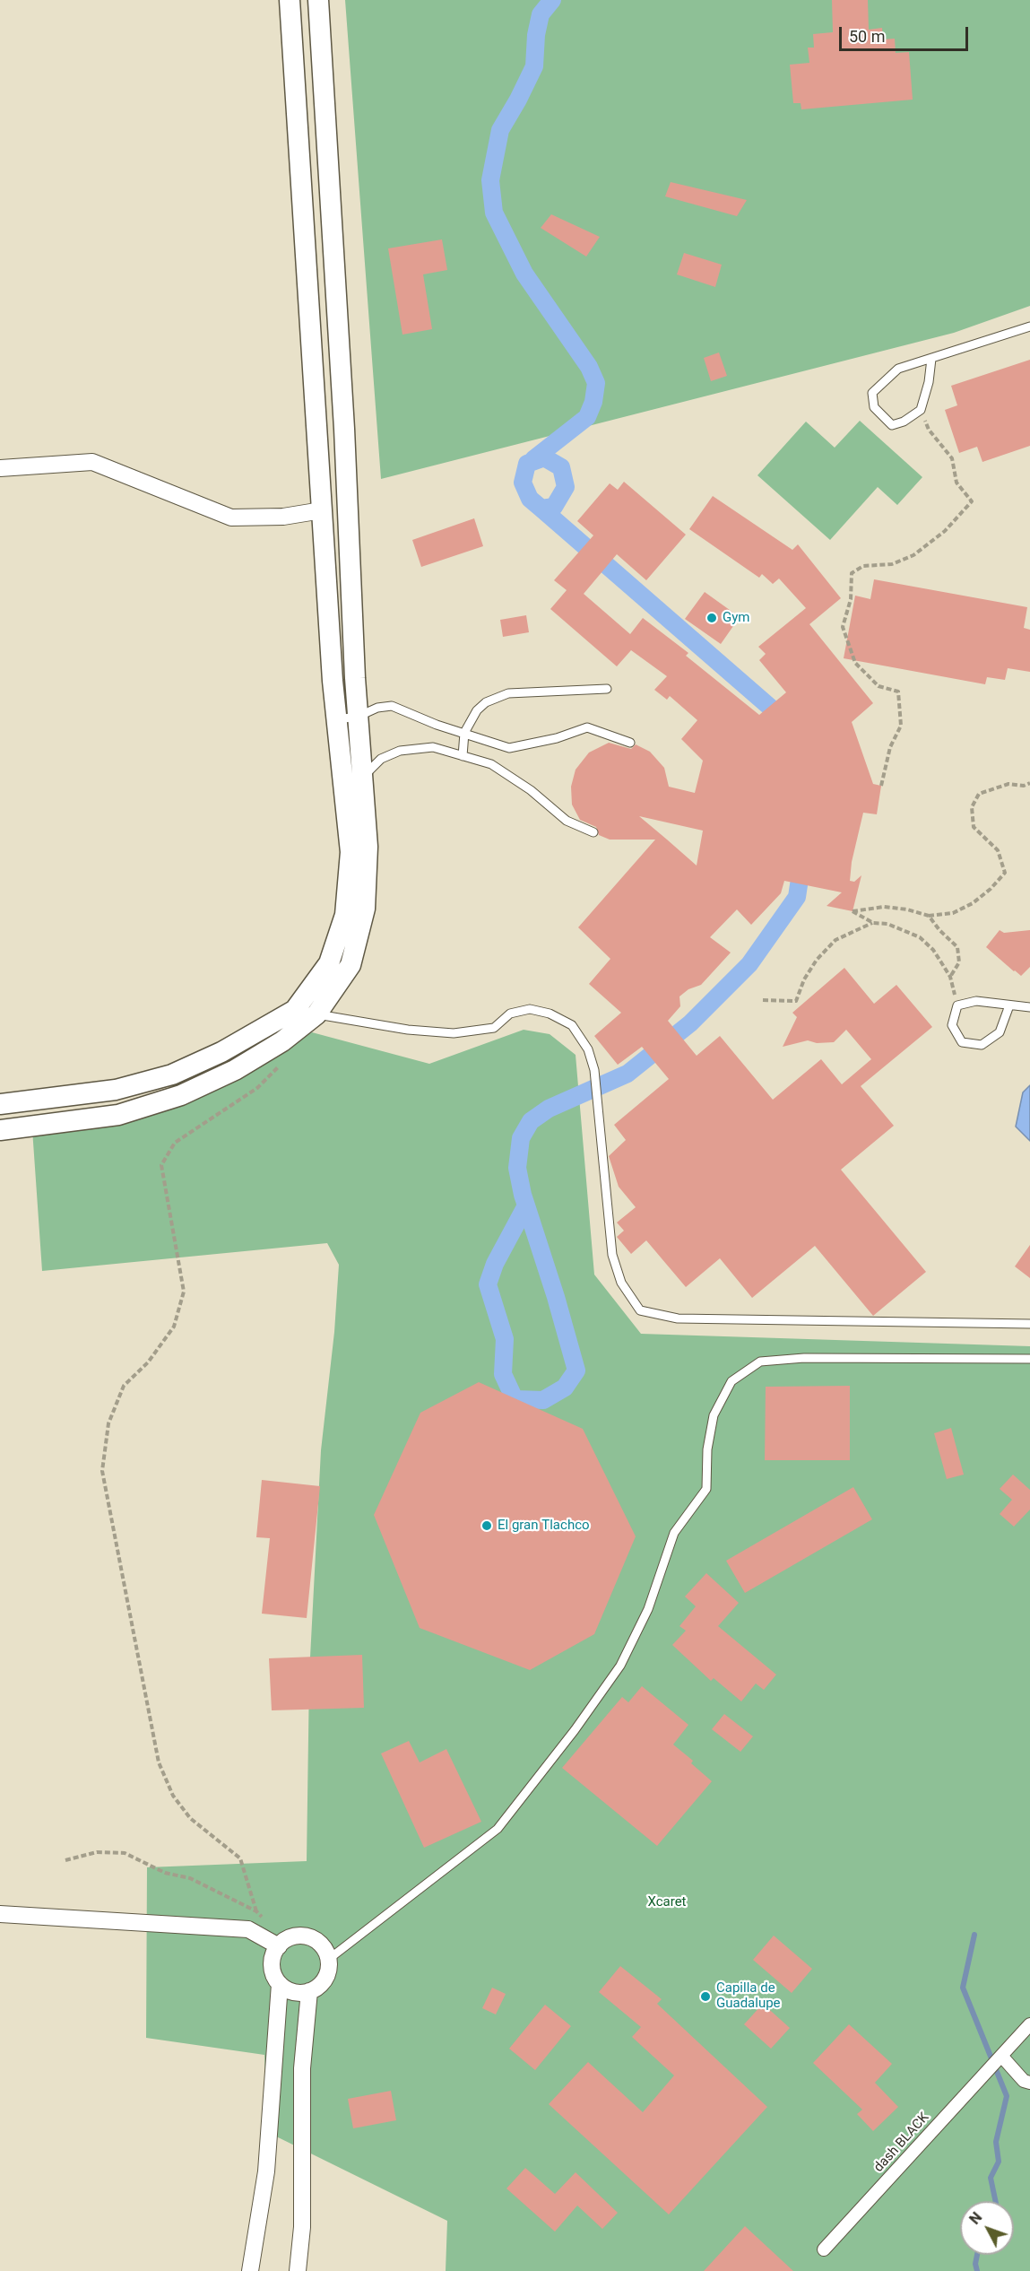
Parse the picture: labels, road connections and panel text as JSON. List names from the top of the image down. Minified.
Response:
{"streets":{"street":["dash BLACK"]},"parks":["Xcaret"],"places":["Gym","El gran Tlachco","Capilla de Guadalupe"],"scale_bar":"50 m","north":"top left"}
